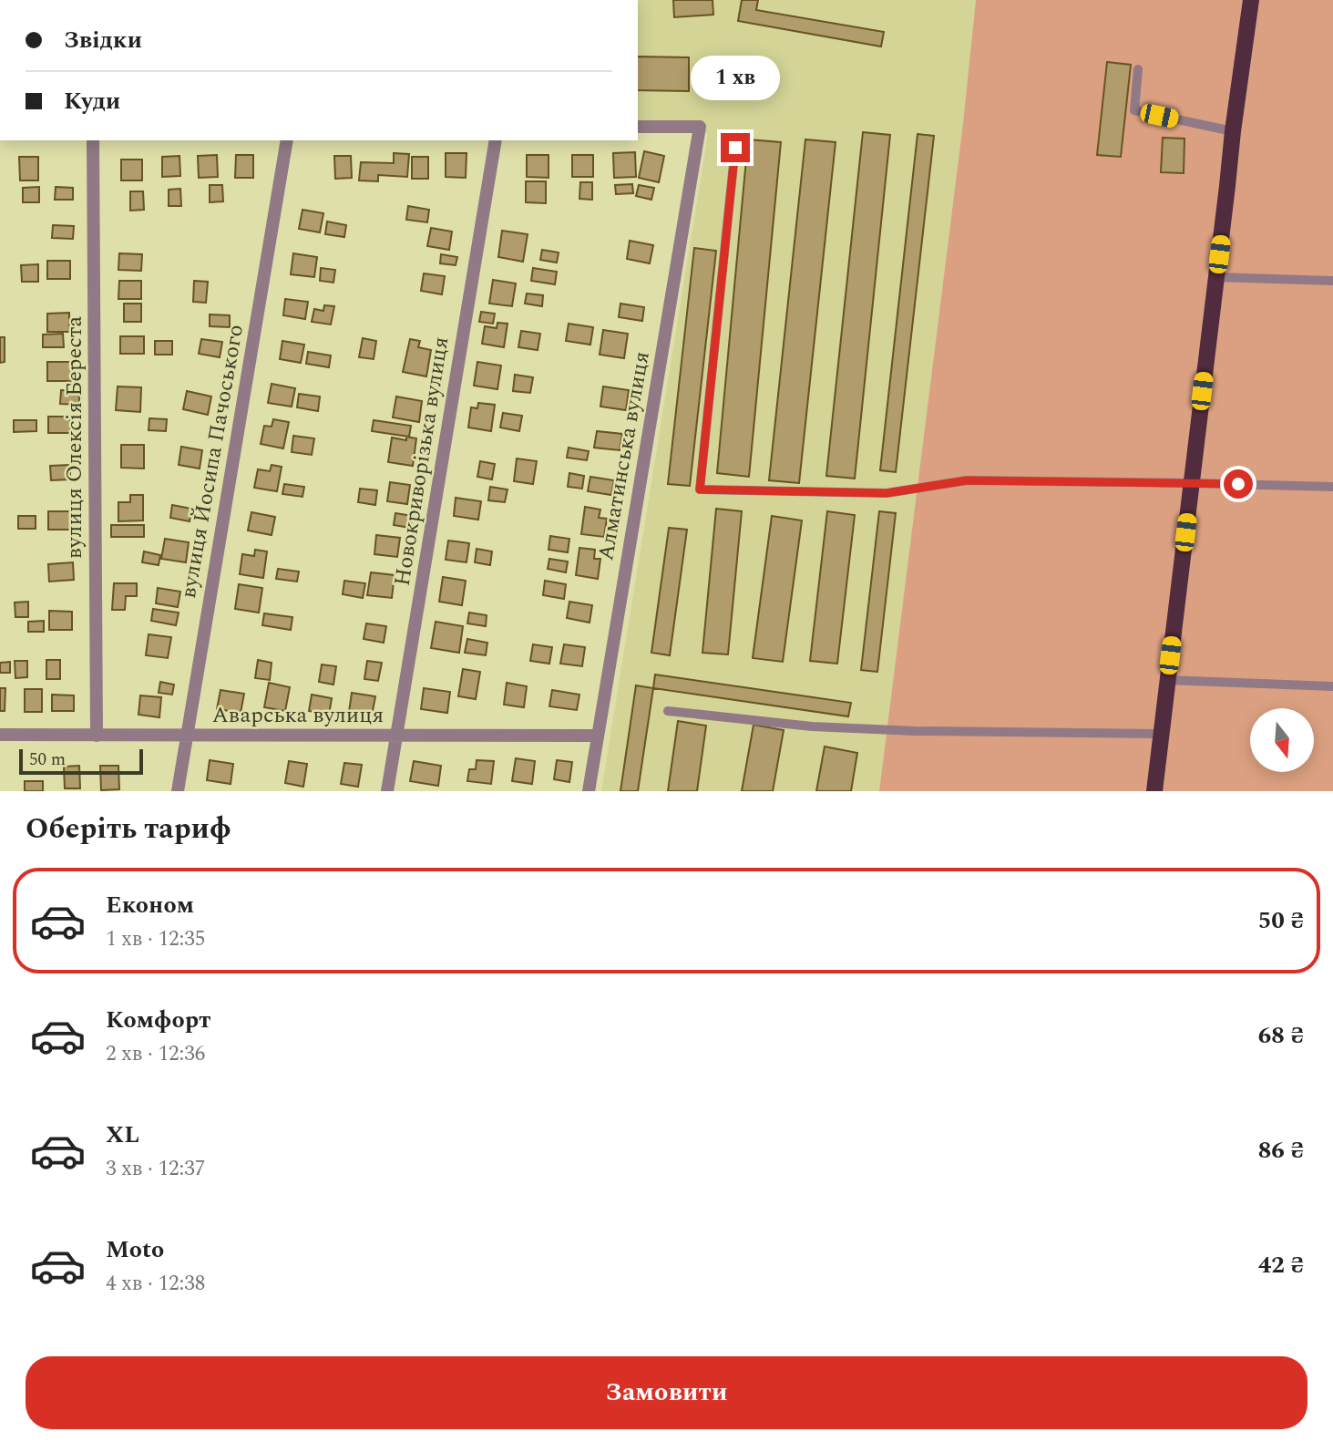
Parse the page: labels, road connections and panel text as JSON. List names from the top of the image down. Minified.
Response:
{"streets":{"street":["вулиця Олексія Береста","Алматинська вулиця","вулиця Йосипа Пачоського","Новокриворізька вулиця","Аварська вулиця"]},"crossings":[["вулиця Олексія Береста","Аварська вулиця"],["Алматинська вулиця","Аварська вулиця"],["вулиця Йосипа Пачоського","Аварська вулиця"],["Новокриворізька вулиця","Аварська вулиця"]],"scale_bar":"50 m","north":"bottom","page":{"banner":["Звідки","Куди"],"bubble":"1 хв","scale":"50 m","heading":"Оберіть тариф","list":[{"name":"Економ","note":"1 хв · 12:35","value":"50 ₴"},{"name":"Комфорт","note":"2 хв · 12:36","value":"68 ₴"},{"name":"XL","note":"3 хв · 12:37","value":"86 ₴"},{"name":"Moto","note":"4 хв · 12:38","value":"42 ₴"}],"buttons":"Замовити"}}
